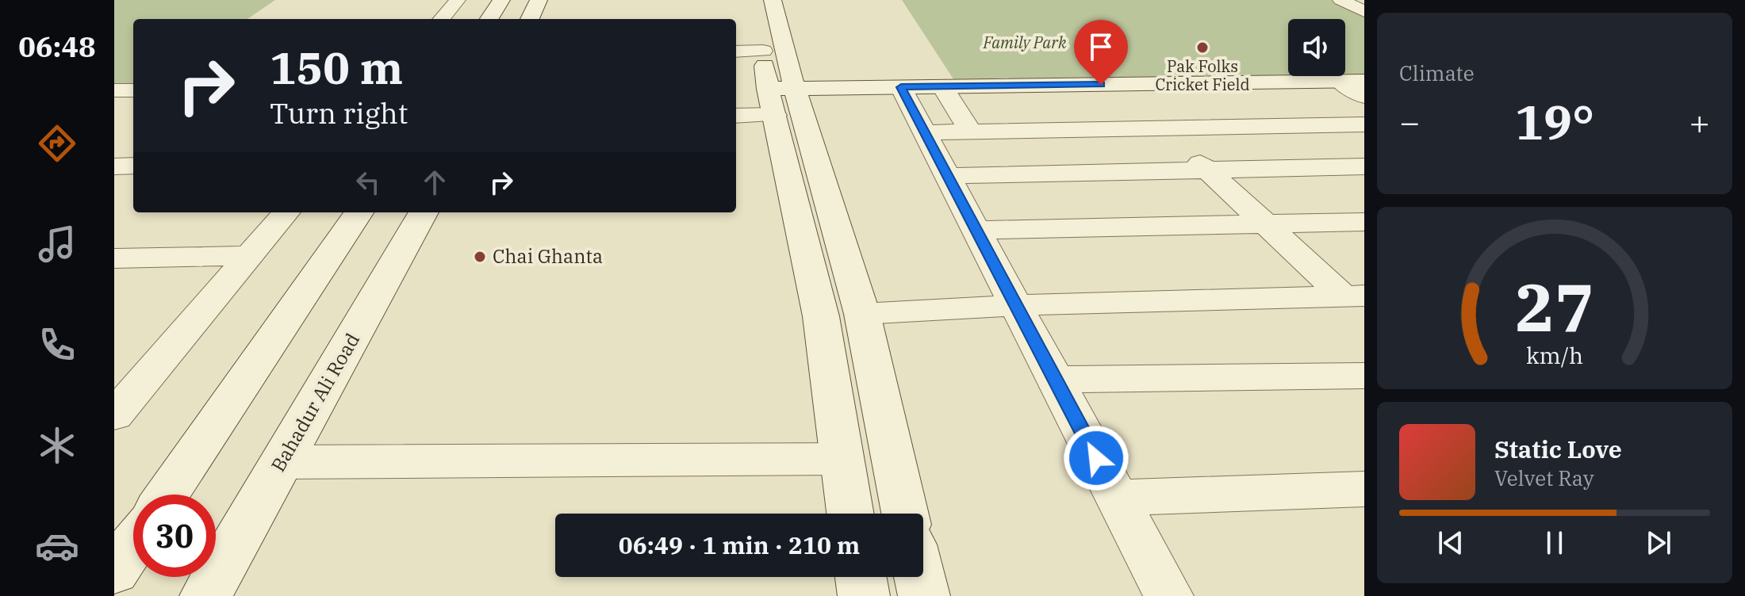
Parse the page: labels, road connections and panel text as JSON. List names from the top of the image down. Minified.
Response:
{"streets":{"street":["Bahadur Ali Road"]},"parks":["Family Park"],"places":["Pak Folks Cricket Field","Chai Ghanta"],"page":{"tabs":"06:48","tile":"Climate","turn":["150 m","Turn right"],"heat":["−","19°","+"],"song":["Static Love","Velvet Ray"],"limit":"30","trip":"06:49 · 1 min · 210 m","gauge":["27","km/h"]}}
